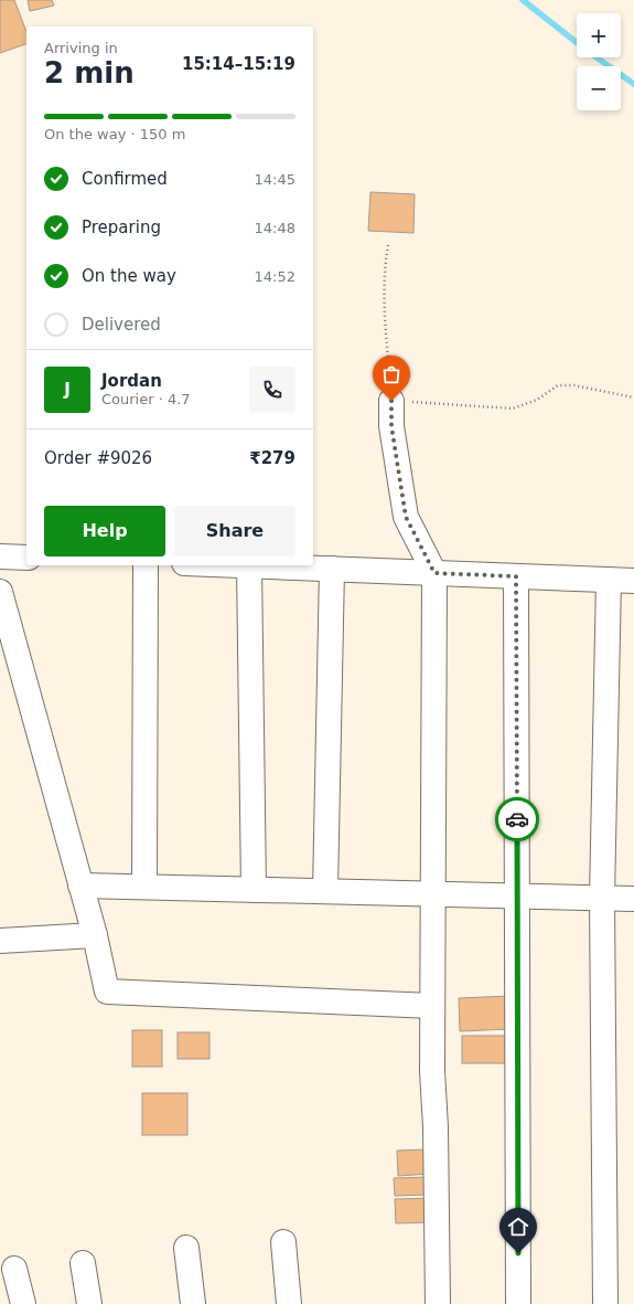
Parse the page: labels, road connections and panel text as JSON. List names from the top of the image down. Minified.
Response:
{"page":{"map_buttons":["+","−"],"heading":["2 min","Arriving in","15:14–15:19"],"panel":["Jordan","Courier · 4.7","Order #9026","₹279"],"bar":"On the way · 150 m","list":[["Confirmed","14:45"],["Preparing","14:48"],["On the way","14:52"],"Delivered"],"round":"J","buttons":["Help","Share"]}}
